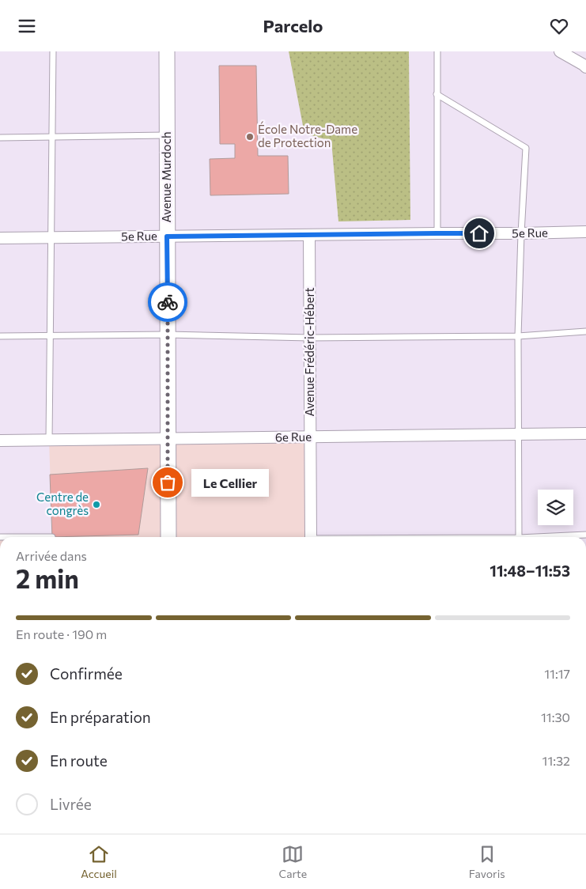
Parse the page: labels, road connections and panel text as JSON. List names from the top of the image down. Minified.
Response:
{"streets":{"street":["Avenue Murdoch","5e Rue","Avenue Frédéric-Hébert","6e Rue"]},"crossings":[["Avenue Murdoch","5e Rue"],["Avenue Murdoch","6e Rue"],["5e Rue","Avenue Frédéric-Hébert"],["Avenue Frédéric-Hébert","6e Rue"]],"places":["École Notre-Dame de Protection","Le Cellier","Centre de congrès"],"page":{"header":"Parcelo","bubble":"Le Cellier","heading":["2 min","Arrivée dans","11:48–11:53"],"bar":"En route · 190 m","list":[["Confirmée","11:17"],["En préparation","11:30"],["En route","11:32"],"Livrée"],"tabs":["Accueil","Carte","Favoris"]}}
